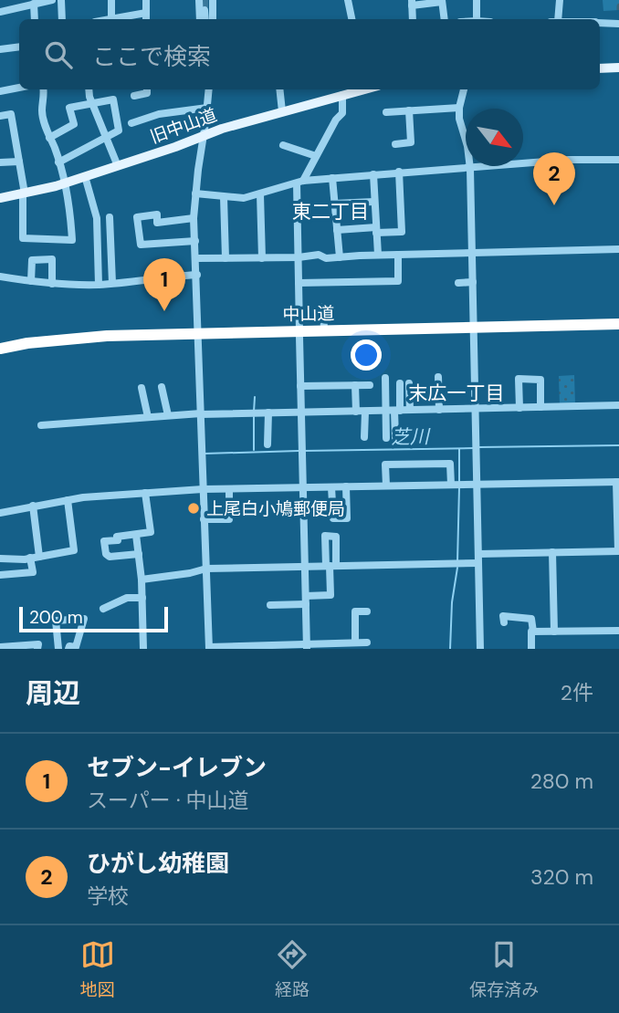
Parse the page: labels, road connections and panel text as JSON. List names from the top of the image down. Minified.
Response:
{"streets":{"highway":["中山道"],"main road":["旧中山道"]},"districts":["東二丁目","末広一丁目"],"water":["芝川"],"places":["上尾白小鳩郵便局"],"scale_bar":"200 m","north":"bottom right","page":{"search":"ここで検索","pins":["2","1"],"scale":"200 m","heading":["周辺","2件"],"list":[{"mark":"1","name":"セブン-イレブン","note":"スーパー · 中山道","value":"280 m"},{"mark":"2","name":"ひがし幼稚園","note":"学校","value":"320 m"}],"nav":["地図","経路","保存済み"]}}
